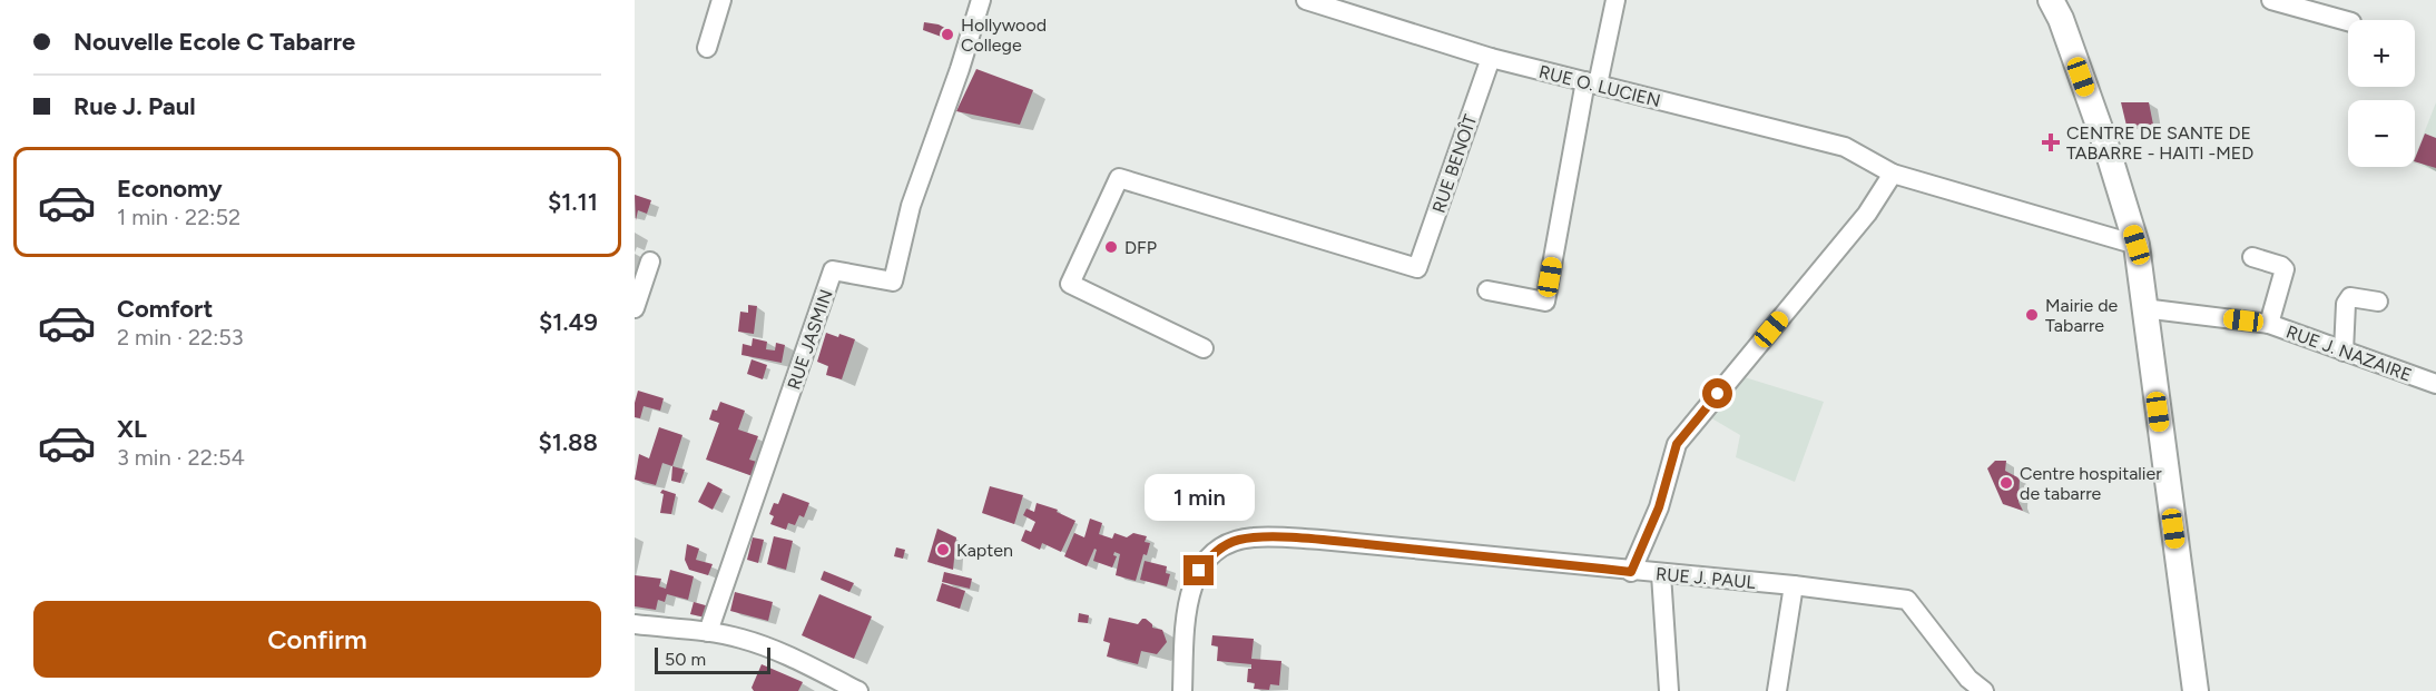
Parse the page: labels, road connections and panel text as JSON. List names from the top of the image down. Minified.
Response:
{"streets":{"street":["RUE O. LUCIEN","RUE BENOÎT","RUE JASMIN","RUE J. NAZAIRE","RUE J. PAUL"]},"crossings":[["RUE O. LUCIEN","RUE BENOÎT"]],"places":{"other":["Hollywood College","DFP","Mairie de Tabarre","Centre hospitalier de tabarre","Kapten"],"health":["CENTRE DE SANTE DE TABARRE - HAITI -MED"]},"scale_bar":"50 m","page":{"banner":["Nouvelle Ecole C Tabarre","Rue J. Paul"],"map_buttons":["+","−"],"list":[{"name":"Economy","note":"1 min · 22:52","value":"$1.11"},{"name":"Comfort","note":"2 min · 22:53","value":"$1.49"},{"name":"XL","note":"3 min · 22:54","value":"$1.88"}],"bubble":"1 min","buttons":"Confirm","scale":"50 m"}}
